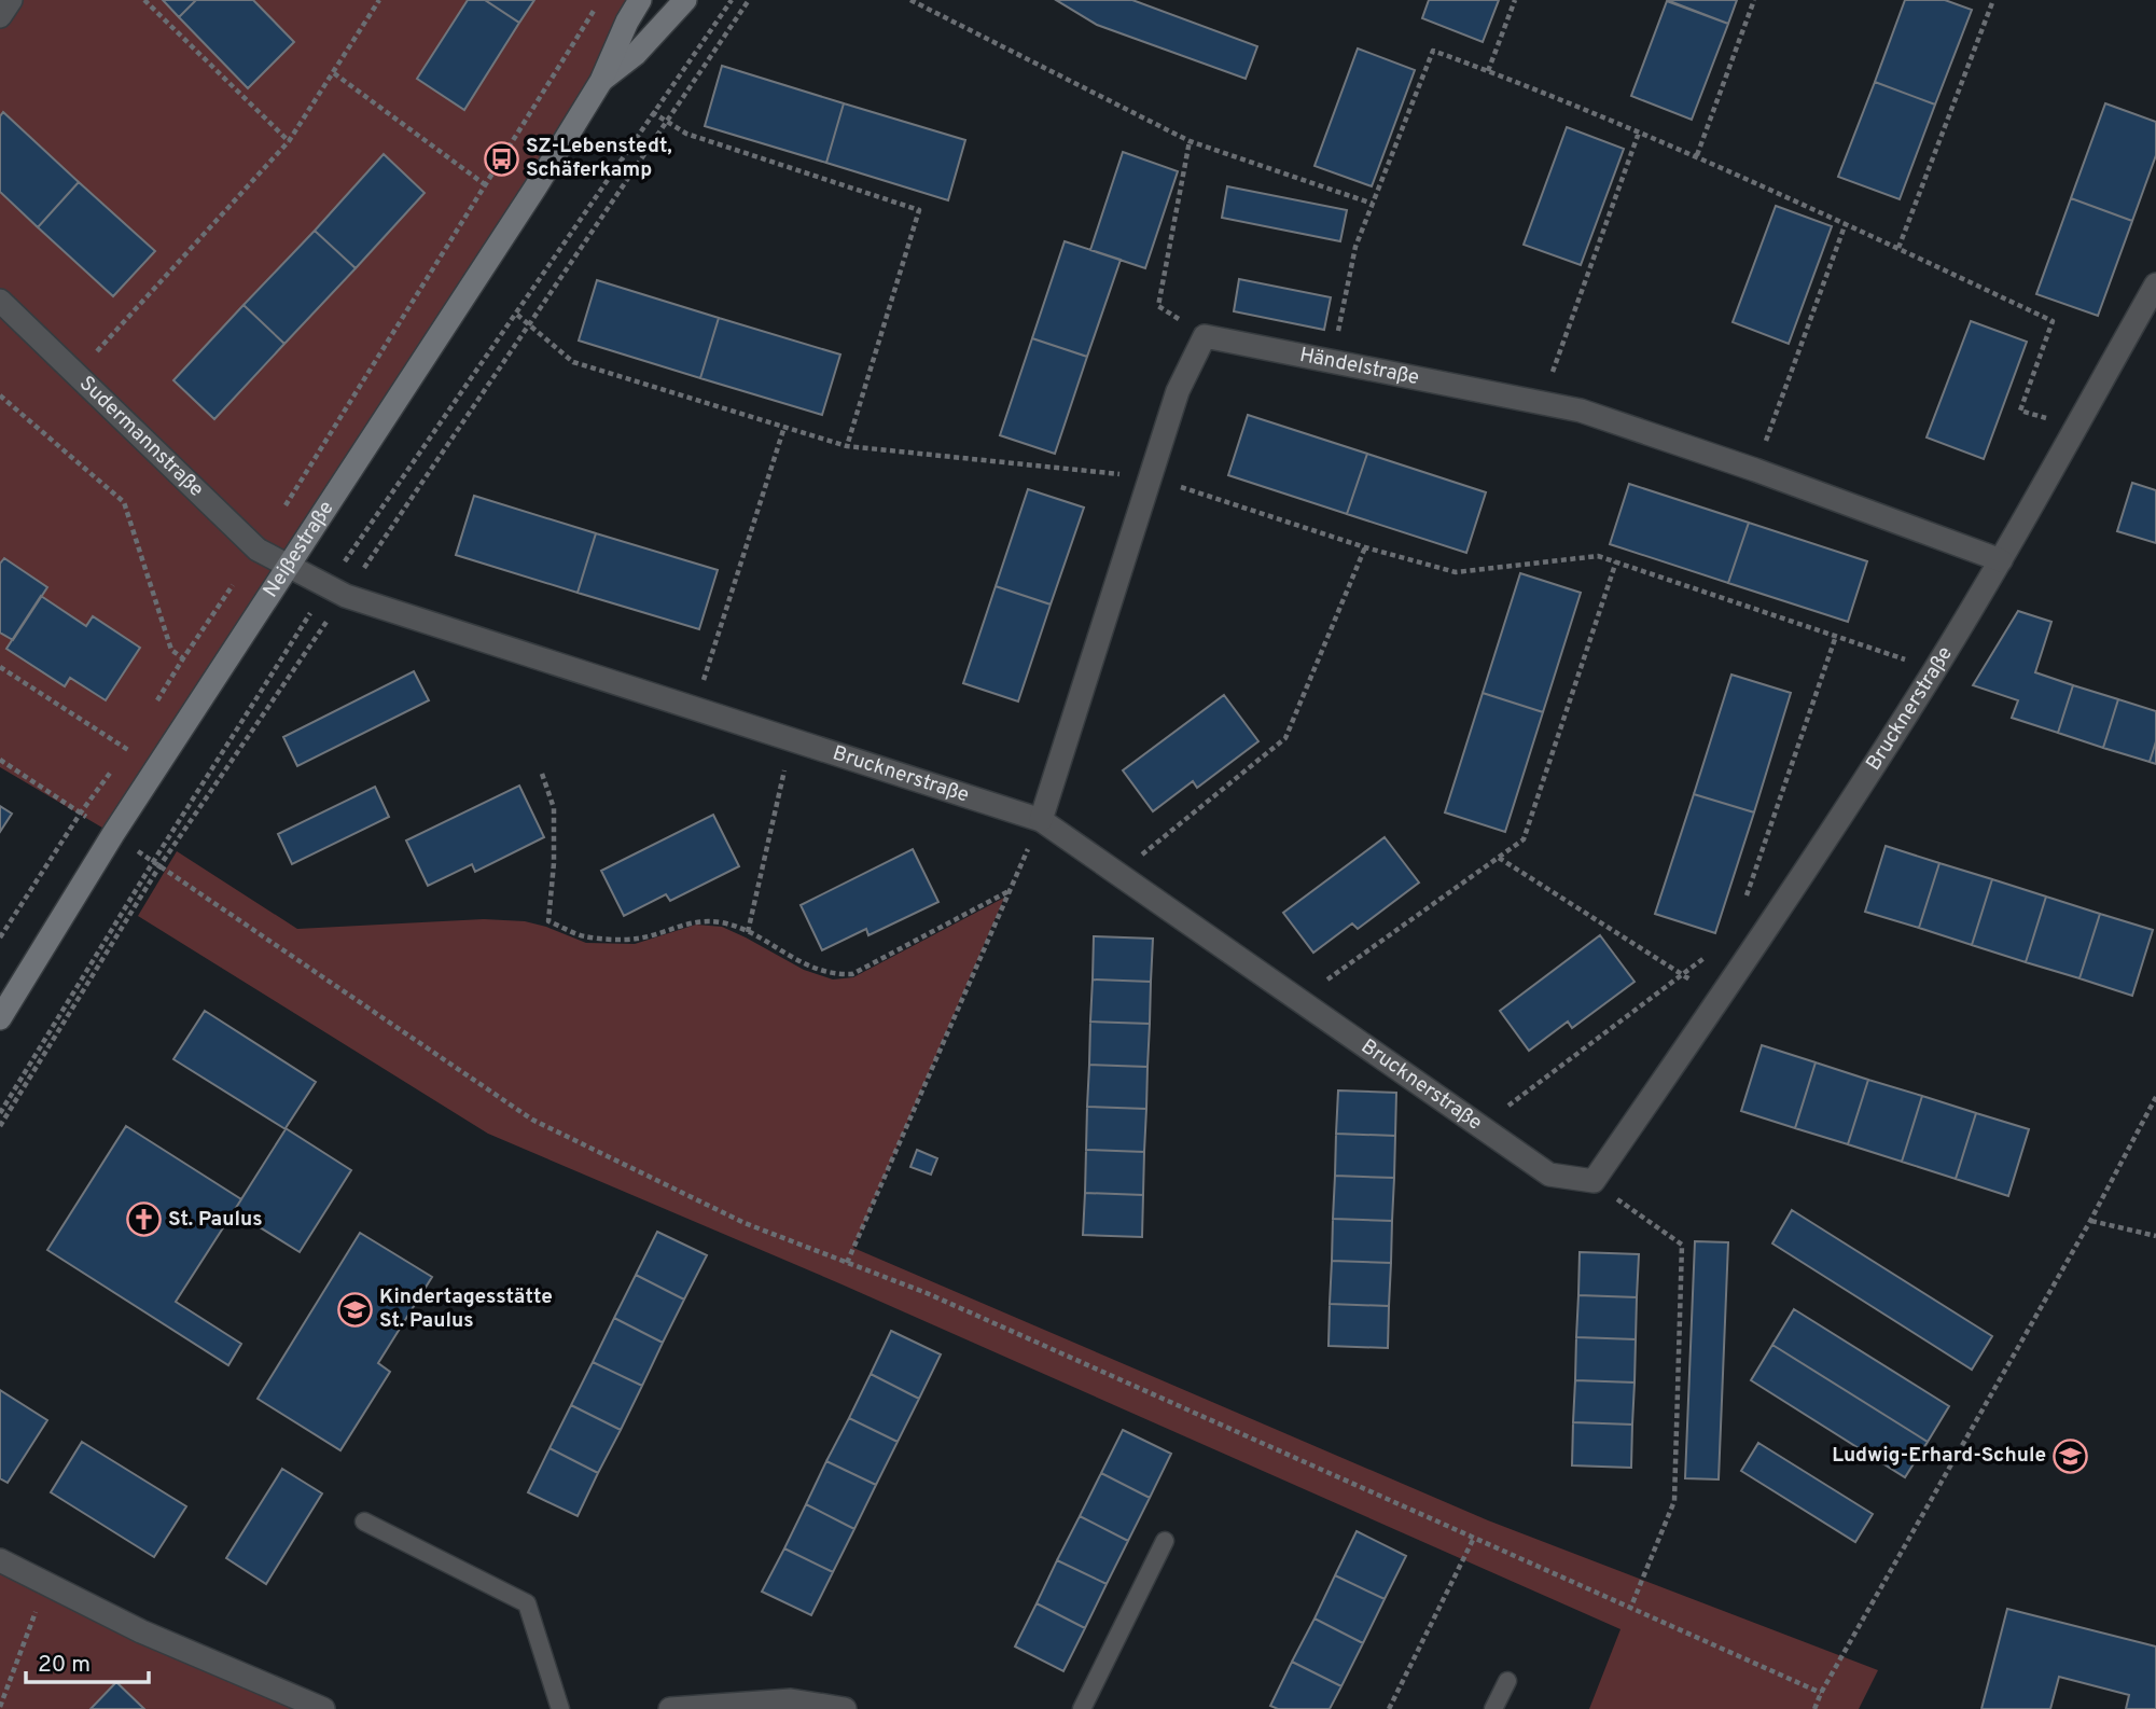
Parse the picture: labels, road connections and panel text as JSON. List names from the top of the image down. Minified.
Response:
{"streets":{"street":["Händelstraße","Sudermannstraße","Neißestraße","Brucknerstraße"]},"crossings":[["Händelstraße","Brucknerstraße"],["Sudermannstraße","Neißestraße"],["Sudermannstraße","Brucknerstraße"],["Neißestraße","Brucknerstraße"]],"places":{"bus stop":["SZ-Lebenstedt, Schäferkamp"],"church":["St. Paulus"],"school or university":["Kindertagesstätte St. Paulus","Ludwig-Erhard-Schule"]},"scale_bar":"20 m"}
